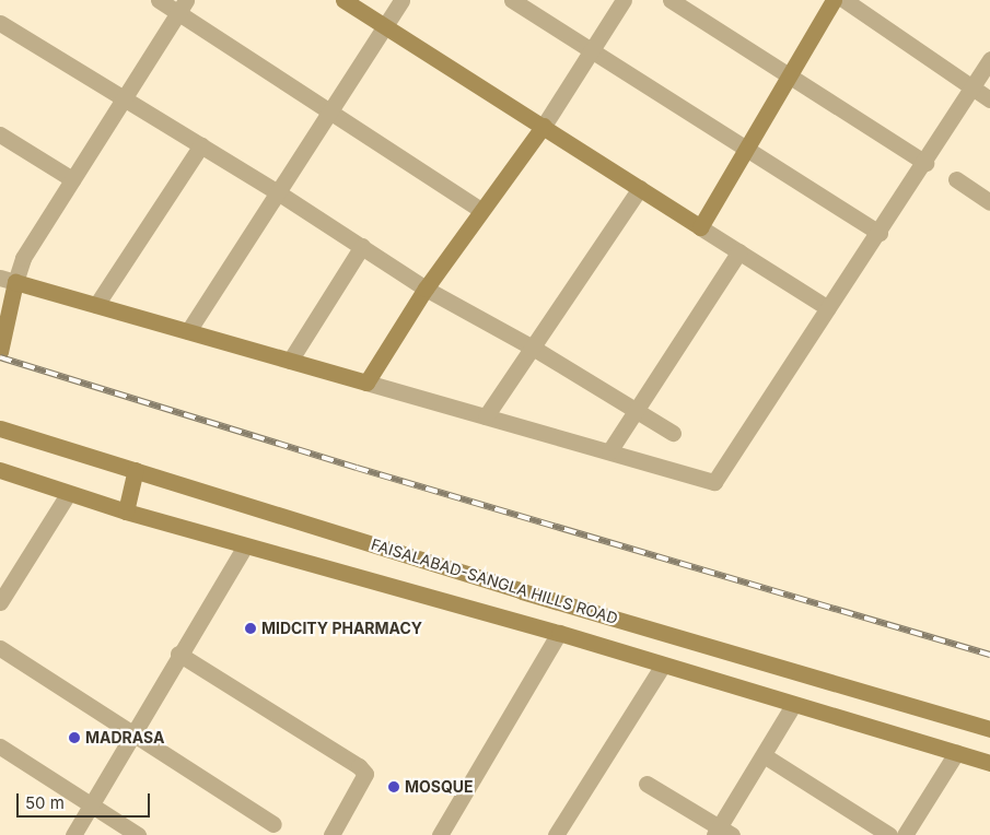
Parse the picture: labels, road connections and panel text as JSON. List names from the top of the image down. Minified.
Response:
{"streets":{"main road":["FAISALABAD-SANGLA HILLS ROAD"]},"places":["MIDCITY PHARMACY","MADRASA","MOSQUE"],"scale_bar":"50 m"}
